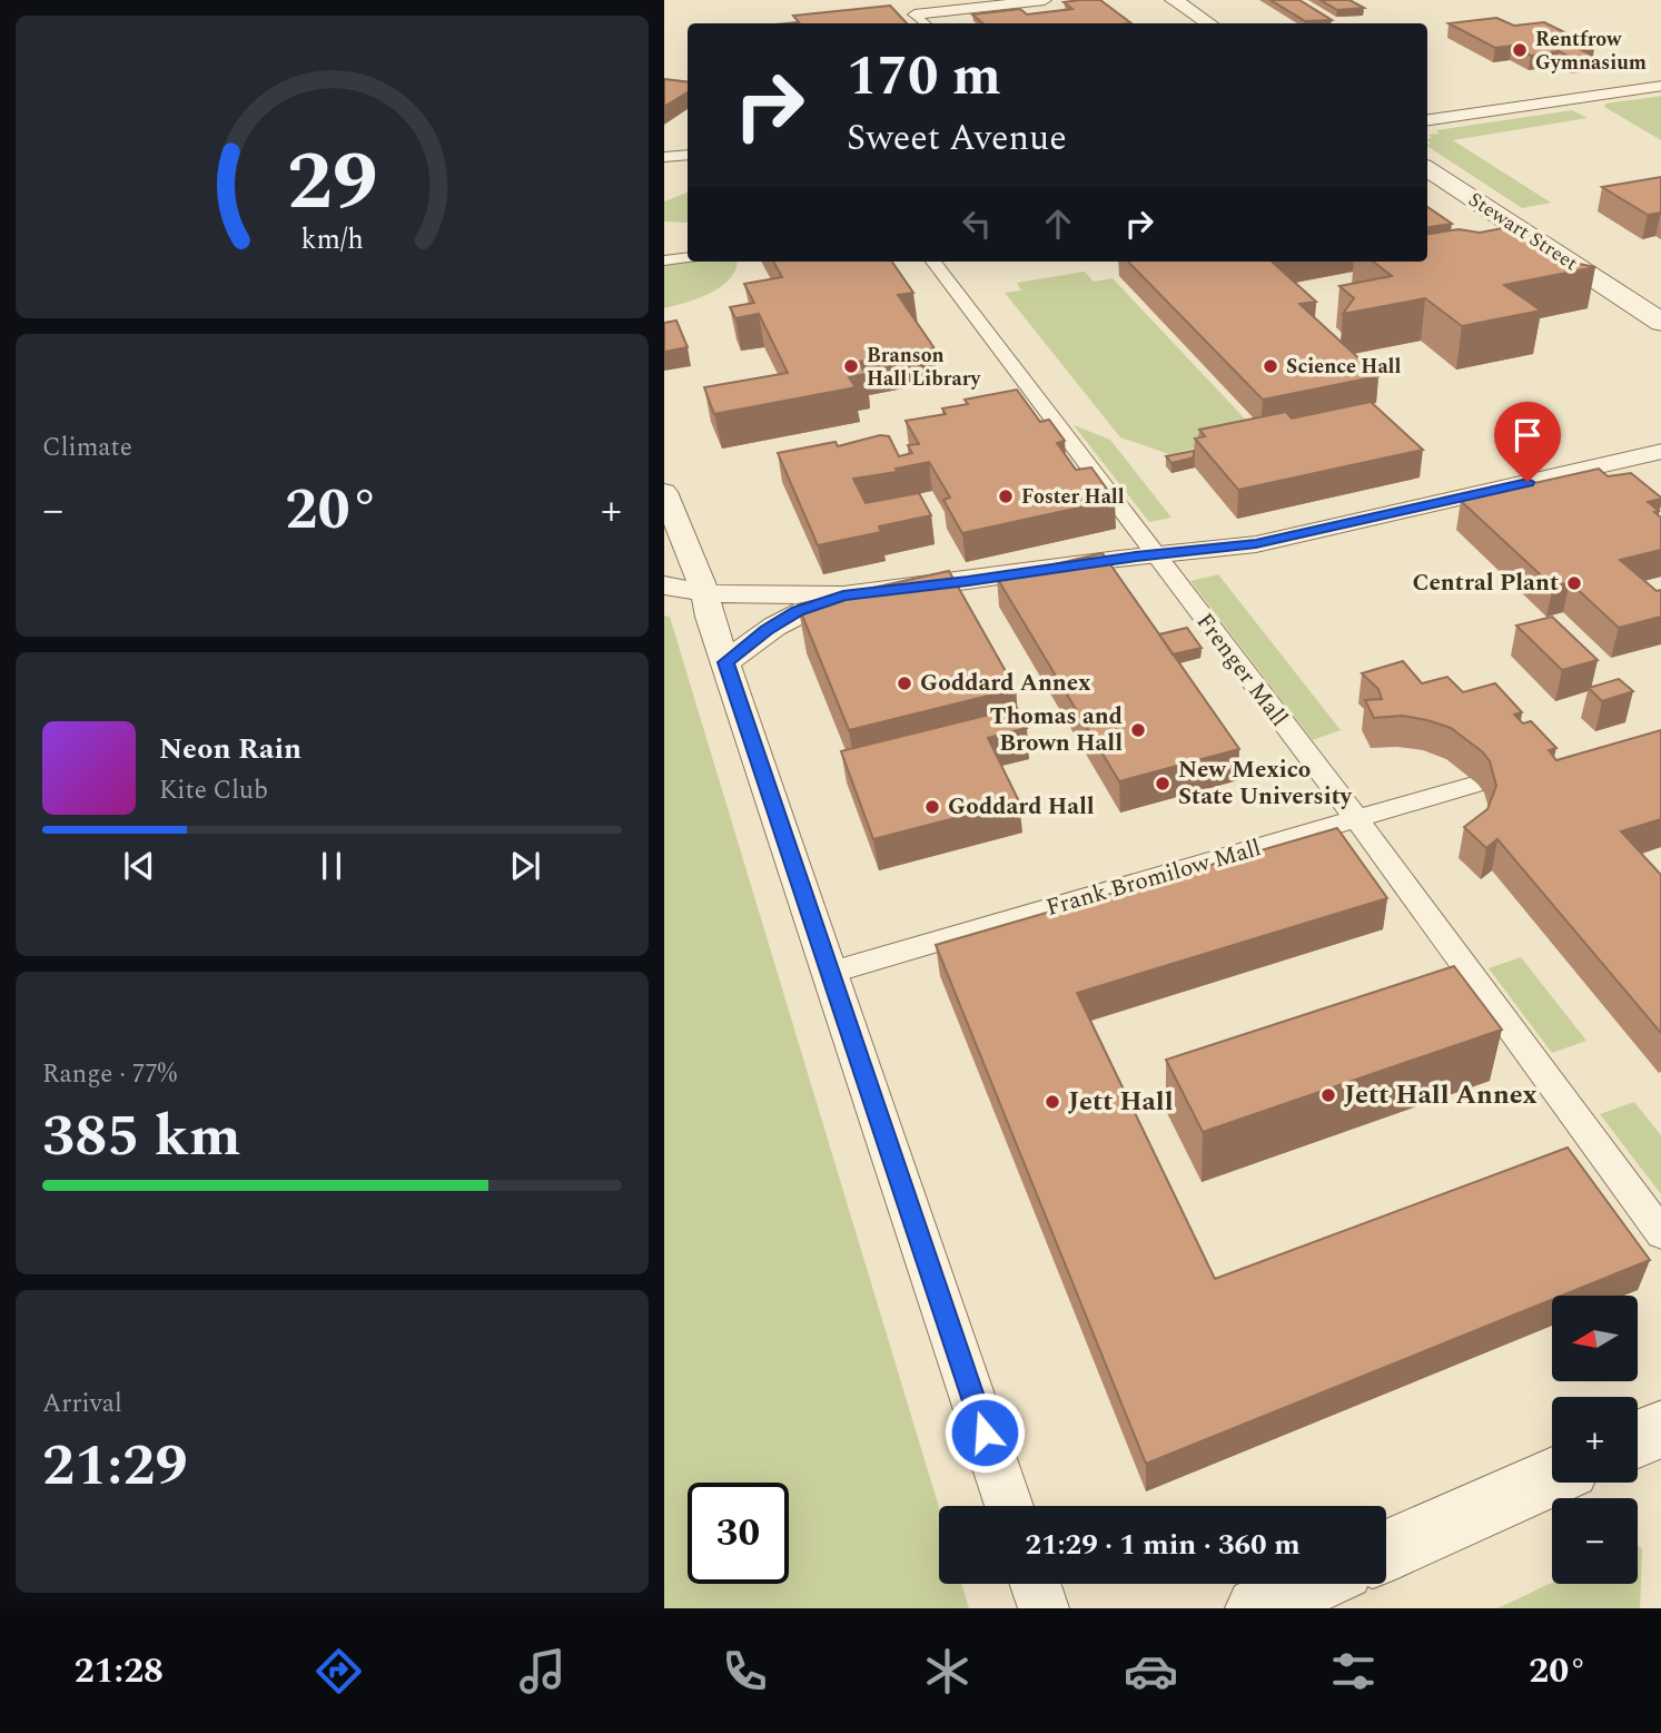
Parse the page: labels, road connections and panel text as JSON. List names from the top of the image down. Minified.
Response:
{"streets":{"street":["Stewart Street","Frenger Mall","Frank Bromilow Mall"]},"crossings":[["Frenger Mall","Frank Bromilow Mall"]],"places":["Rentfrow Gymnasium","Branson Hall Library","Science Hall","Foster Hall","Central Plant","Goddard Annex","Thomas and Brown Hall","New Mexico State University","Goddard Hall","Jett Hall Annex","Jett Hall"],"north":"left","page":{"turn":["170 m","Sweet Avenue"],"tile":["Climate",["Range · 77%","385 km"],["Arrival","21:29"]],"heat":["−","20°","+"],"song":["Neon Rain","Kite Club"],"map_buttons":["+","−"],"limit":"30","trip":"21:29 · 1 min · 360 m","tabs":["21:28","20°"],"gauge":["29","km/h"]}}
